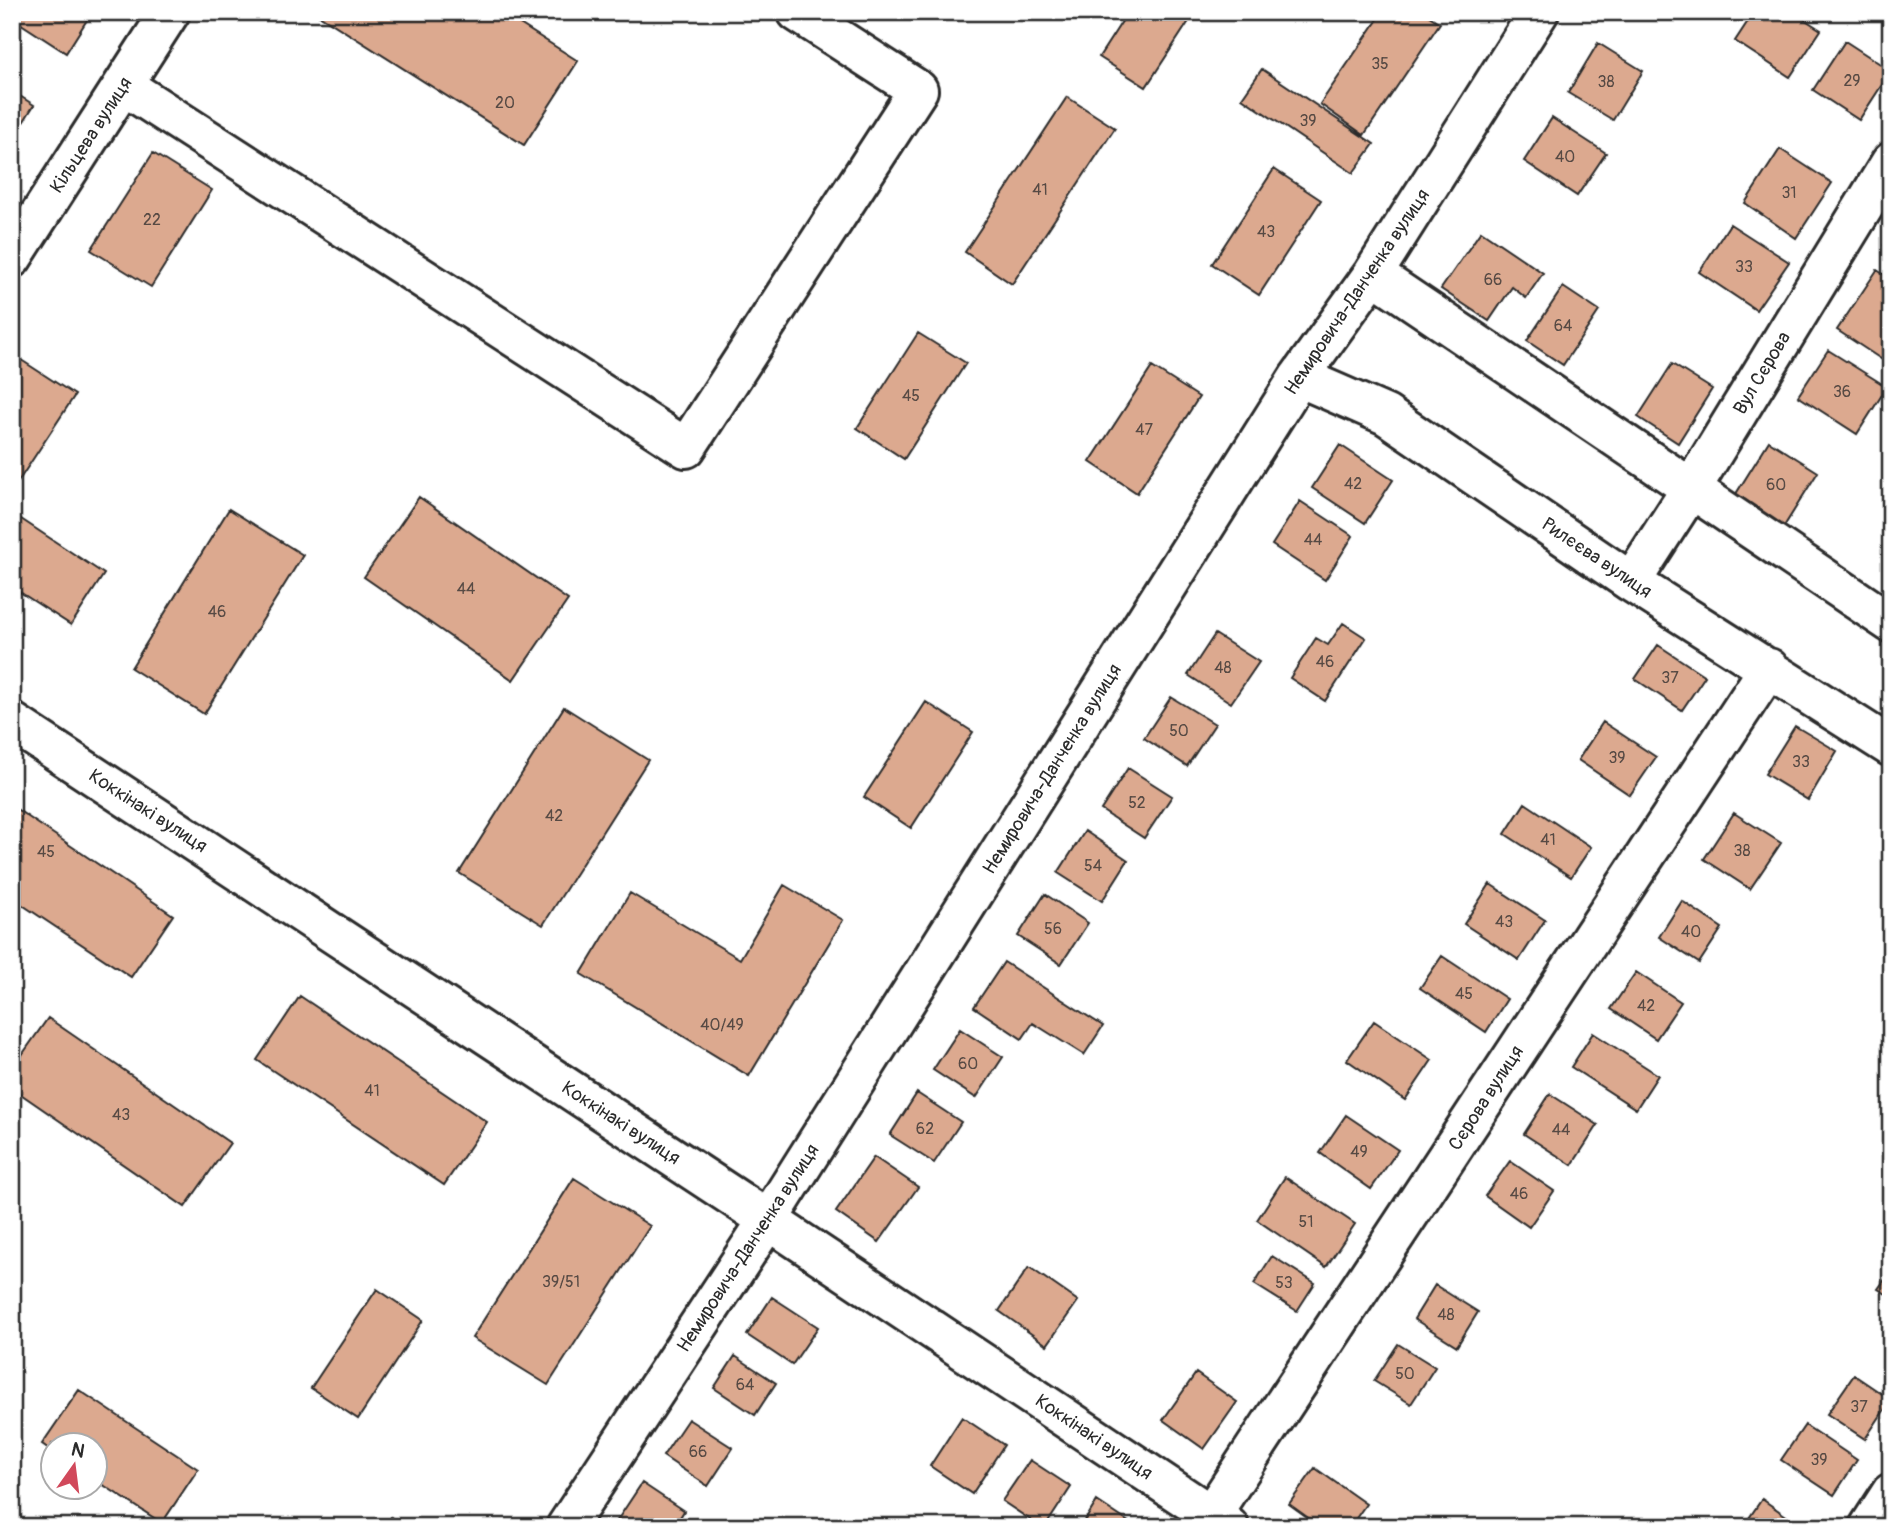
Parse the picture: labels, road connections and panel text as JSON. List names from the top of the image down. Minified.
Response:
{"streets":{"street":["Кільцева вулиця","Немировича-Данченка вулиця","Вул Сєрова","Рилєєва вулиця","Коккінакі вулиця","Сєрова вулиця"]},"crossings":[["Немировича-Данченка вулиця","Рилєєва вулиця"],["Немировича-Данченка вулиця","Коккінакі вулиця"],["Вул Сєрова","Рилєєва вулиця"],["Рилєєва вулиця","Сєрова вулиця"],["Коккінакі вулиця","Сєрова вулиця"]],"house_numbers":["35","29","38","20","39","40","41","31","22","43","33","66","64","36","45","47","42","60","44","44","46","46","48","37","50","39","33","52","42","41","38","45","54","43","56","40","45","42","40/49","60","41","43","62","44","49","46","51","39/51","53","48","50","64","37","66","39"],"north":"top"}
